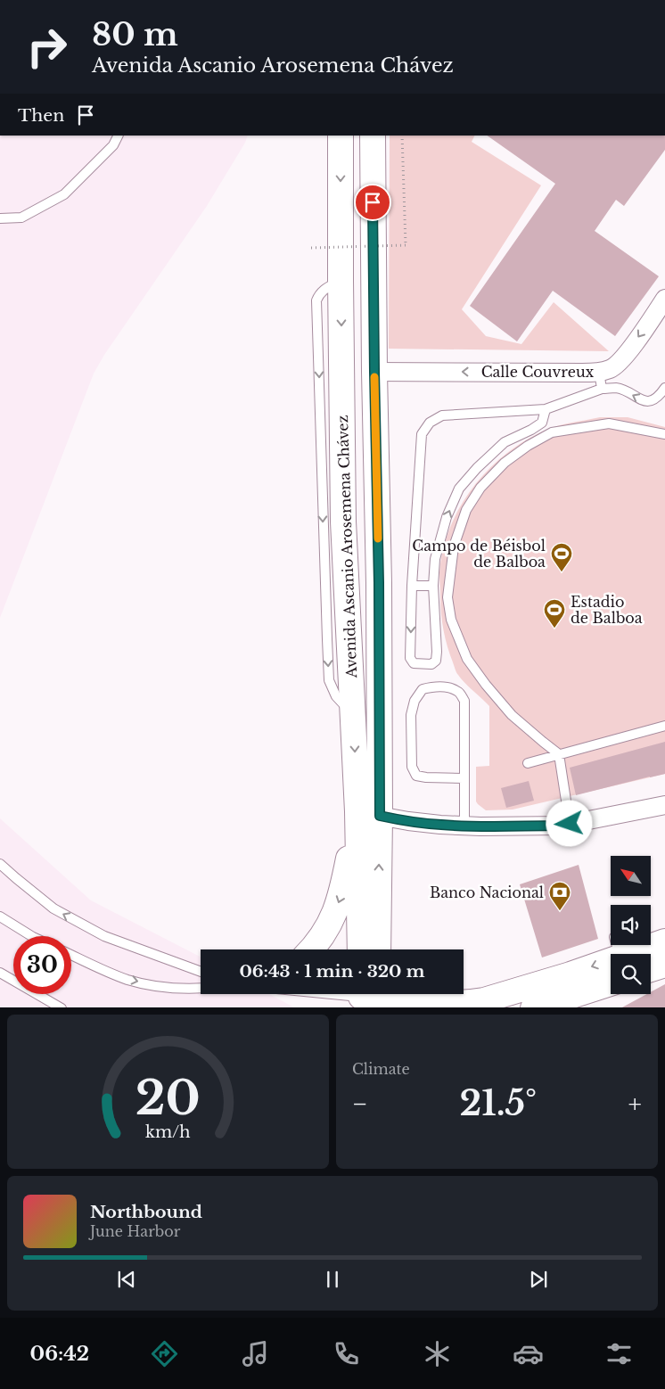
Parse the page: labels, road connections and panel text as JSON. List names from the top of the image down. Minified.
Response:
{"streets":{"main road":["Avenida Ascanio Arosemena Chávez"],"street":["Calle Couvreux"]},"crossings":[["Calle Couvreux","Avenida Ascanio Arosemena Chávez"]],"one_way":["Calle Couvreux"],"places":{"sports":["Campo de Béisbol de Balboa","Estadio de Balboa"],"bank":["Banco Nacional"]},"north":"top left","page":{"turn":["80 m","Avenida Ascanio Arosemena Chávez"],"then":"Then","limit":"30","trip":"06:43 · 1 min · 320 m","tile":"Climate","heat":["−","21.5°","+"],"song":["Northbound","June Harbor"],"tabs":"06:42","gauge":["20","km/h"]}}
